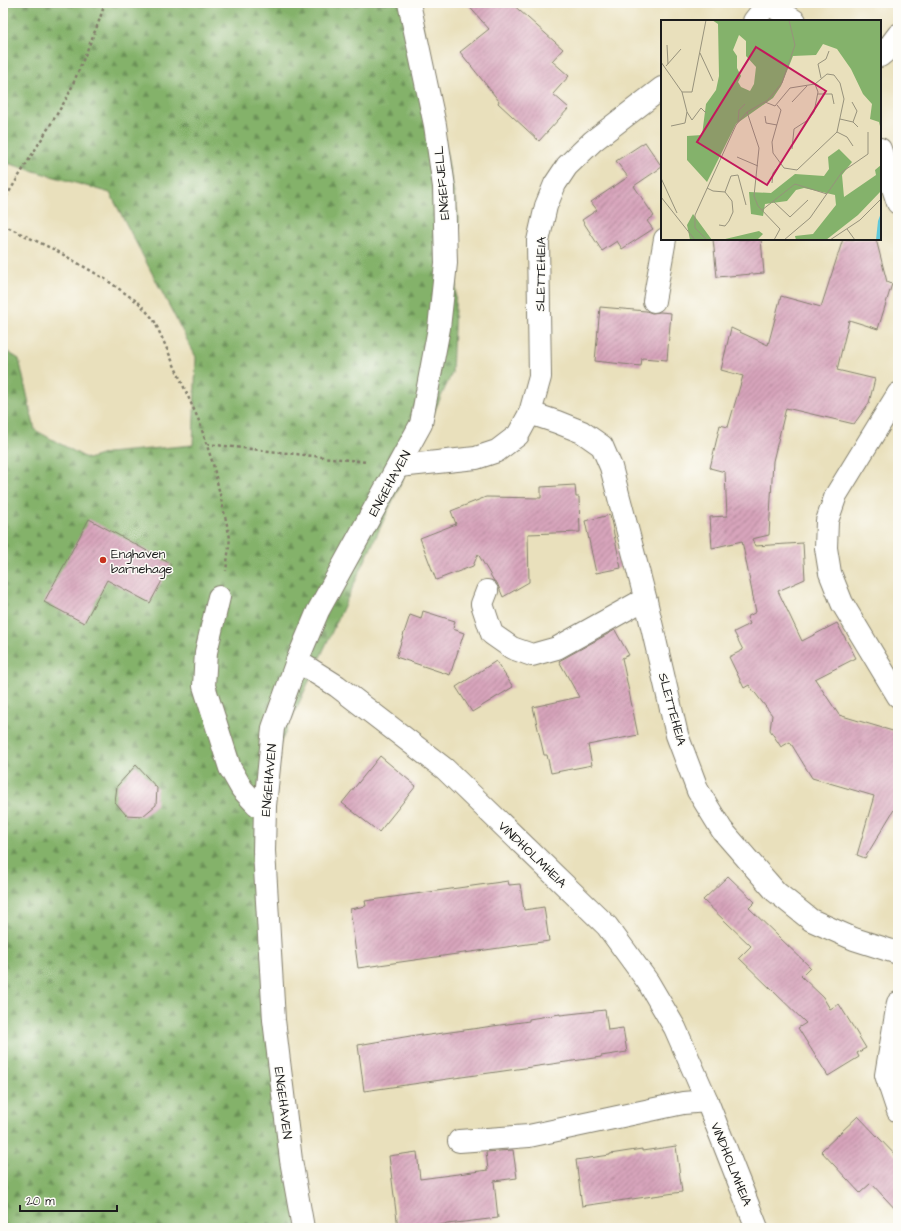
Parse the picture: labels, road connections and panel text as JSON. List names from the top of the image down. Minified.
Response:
{"streets":{"street":["ENGEFJELL","SLETTEHEIA","ENGEHAVEN","VINDHOLMHEIA"]},"crossings":[["ENGEFJELL","ENGEHAVEN"],["SLETTEHEIA","ENGEHAVEN"],["ENGEHAVEN","VINDHOLMHEIA"]],"places":["Enghaven barnehage"],"scale_bar":"20 m"}
